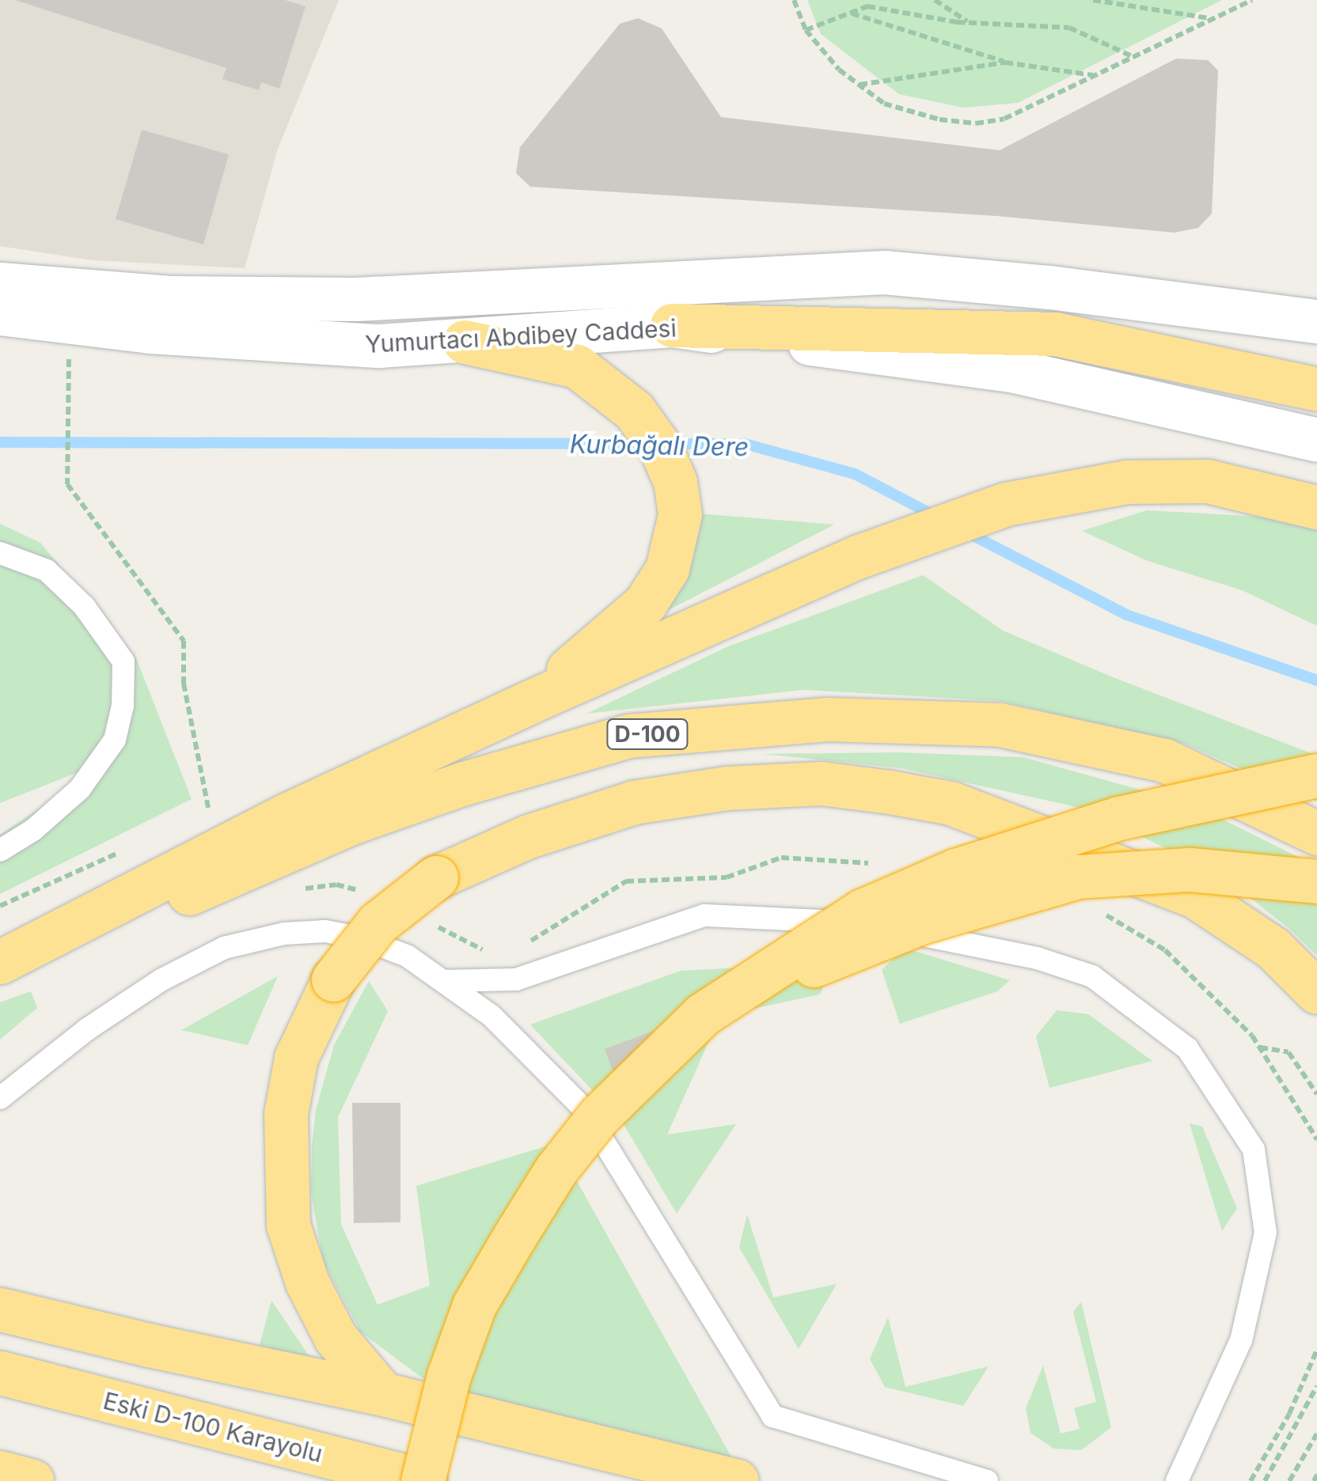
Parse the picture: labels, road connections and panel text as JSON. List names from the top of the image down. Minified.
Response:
{"streets":{"highway":["D-100","Eski D-100 Karayolu"],"main road":["Yumurtacı Abdibey Caddesi"]},"water":["Kurbağalı Dere"]}
